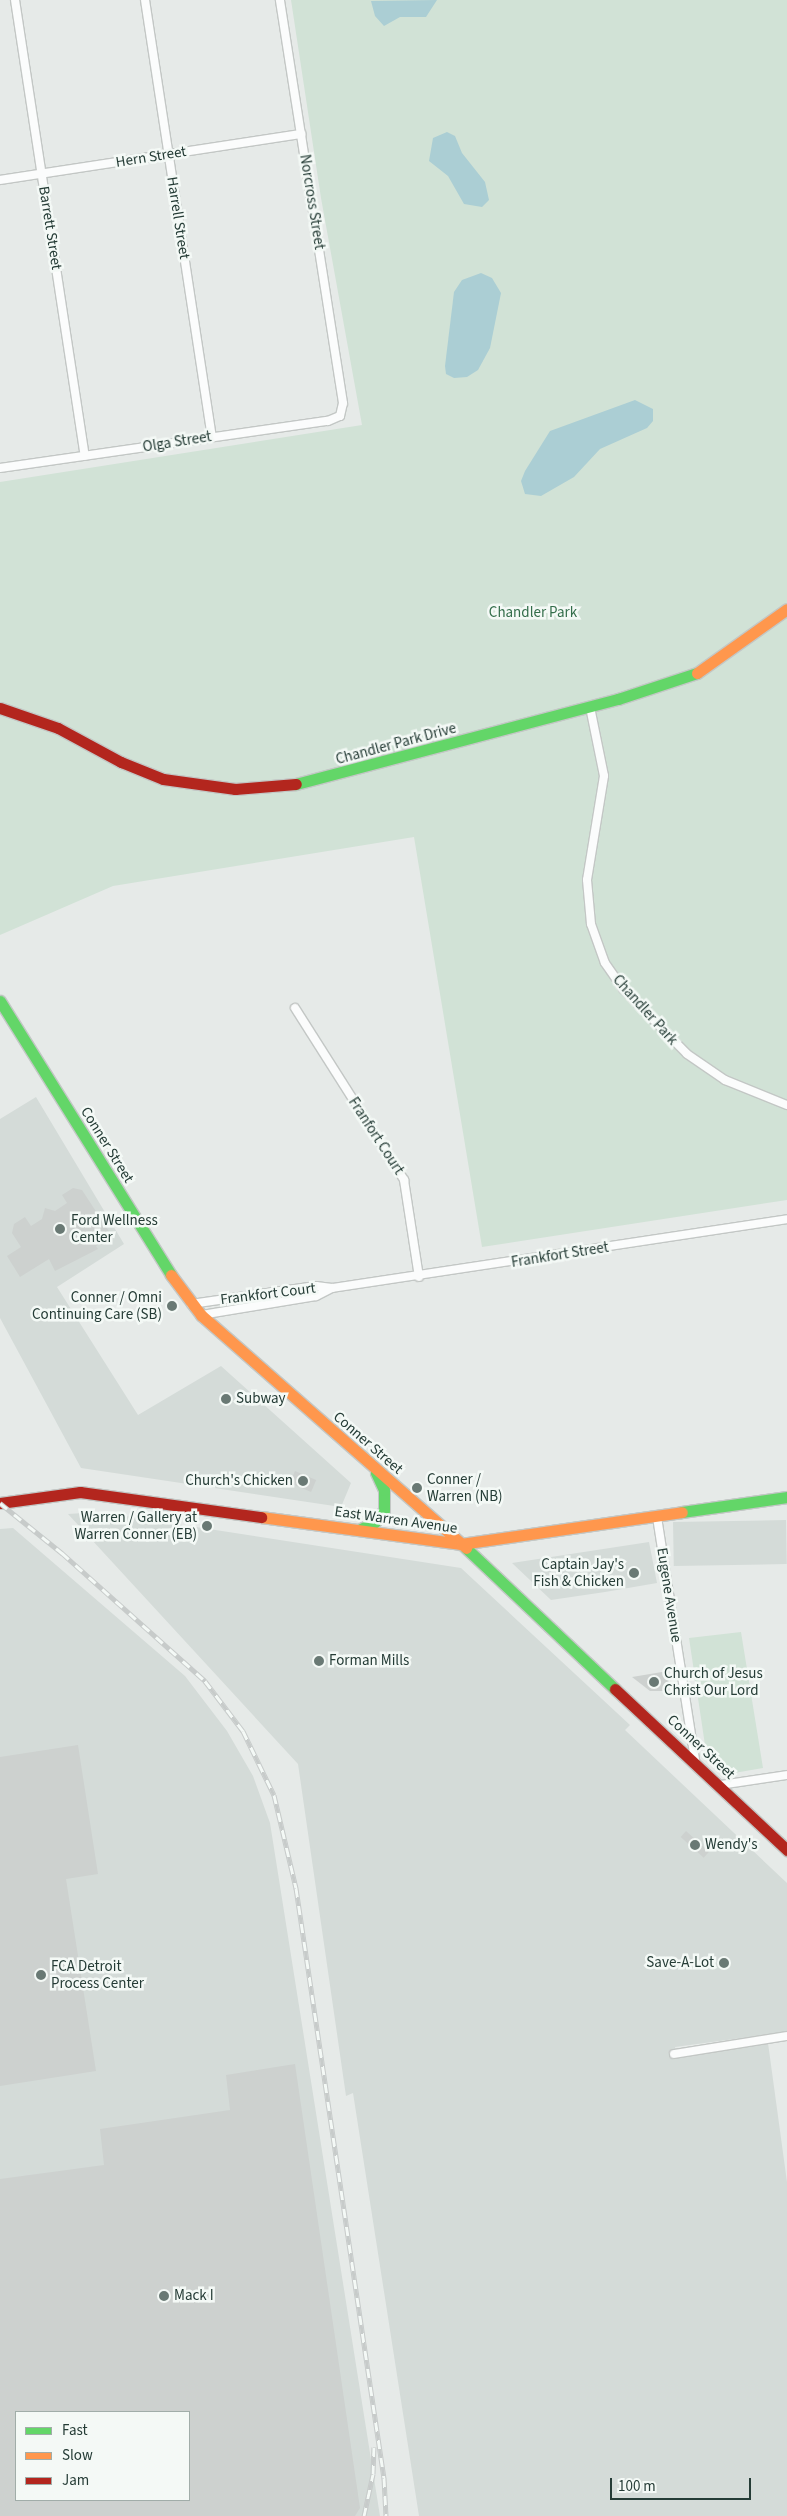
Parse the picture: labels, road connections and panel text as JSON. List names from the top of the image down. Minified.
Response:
{"streets":{"main road":["Chandler Park Drive","Conner Street","East Warren Avenue"],"street":["Hern Street","Norcross Street","Harrell Street","Barrett Street","Olga Street","Chandler Park","Franfort Court","Frankfort Street","Frankfort Court","Eugene Avenue"]},"crossings":[["Hern Street","Norcross Street"],["Hern Street","Harrell Street"],["Hern Street","Barrett Street"],["Norcross Street","Olga Street"],["Harrell Street","Olga Street"],["Barrett Street","Olga Street"],["Chandler Park Drive","Chandler Park"],["Franfort Court","Frankfort Street"],["Conner Street","Frankfort Court"],["Conner Street","East Warren Avenue"],["Conner Street","Eugene Avenue"],["Frankfort Street","Frankfort Court"],["East Warren Avenue","Eugene Avenue"]],"parks":["Chandler Park"],"places":["Ford Wellness Center","Conner / Omni Continuing Care (SB)","Subway","Church's Chicken","Conner / Warren (NB)","Warren / Gallery at Warren Conner (EB)","Captain Jay's Fish & Chicken","Forman Mills","Church of Jesus Christ Our Lord","Wendy's","Save-A-Lot","FCA Detroit Process Center","Mack I"],"legend":["Fast","Slow","Jam"],"scale_bar":"100 m"}
